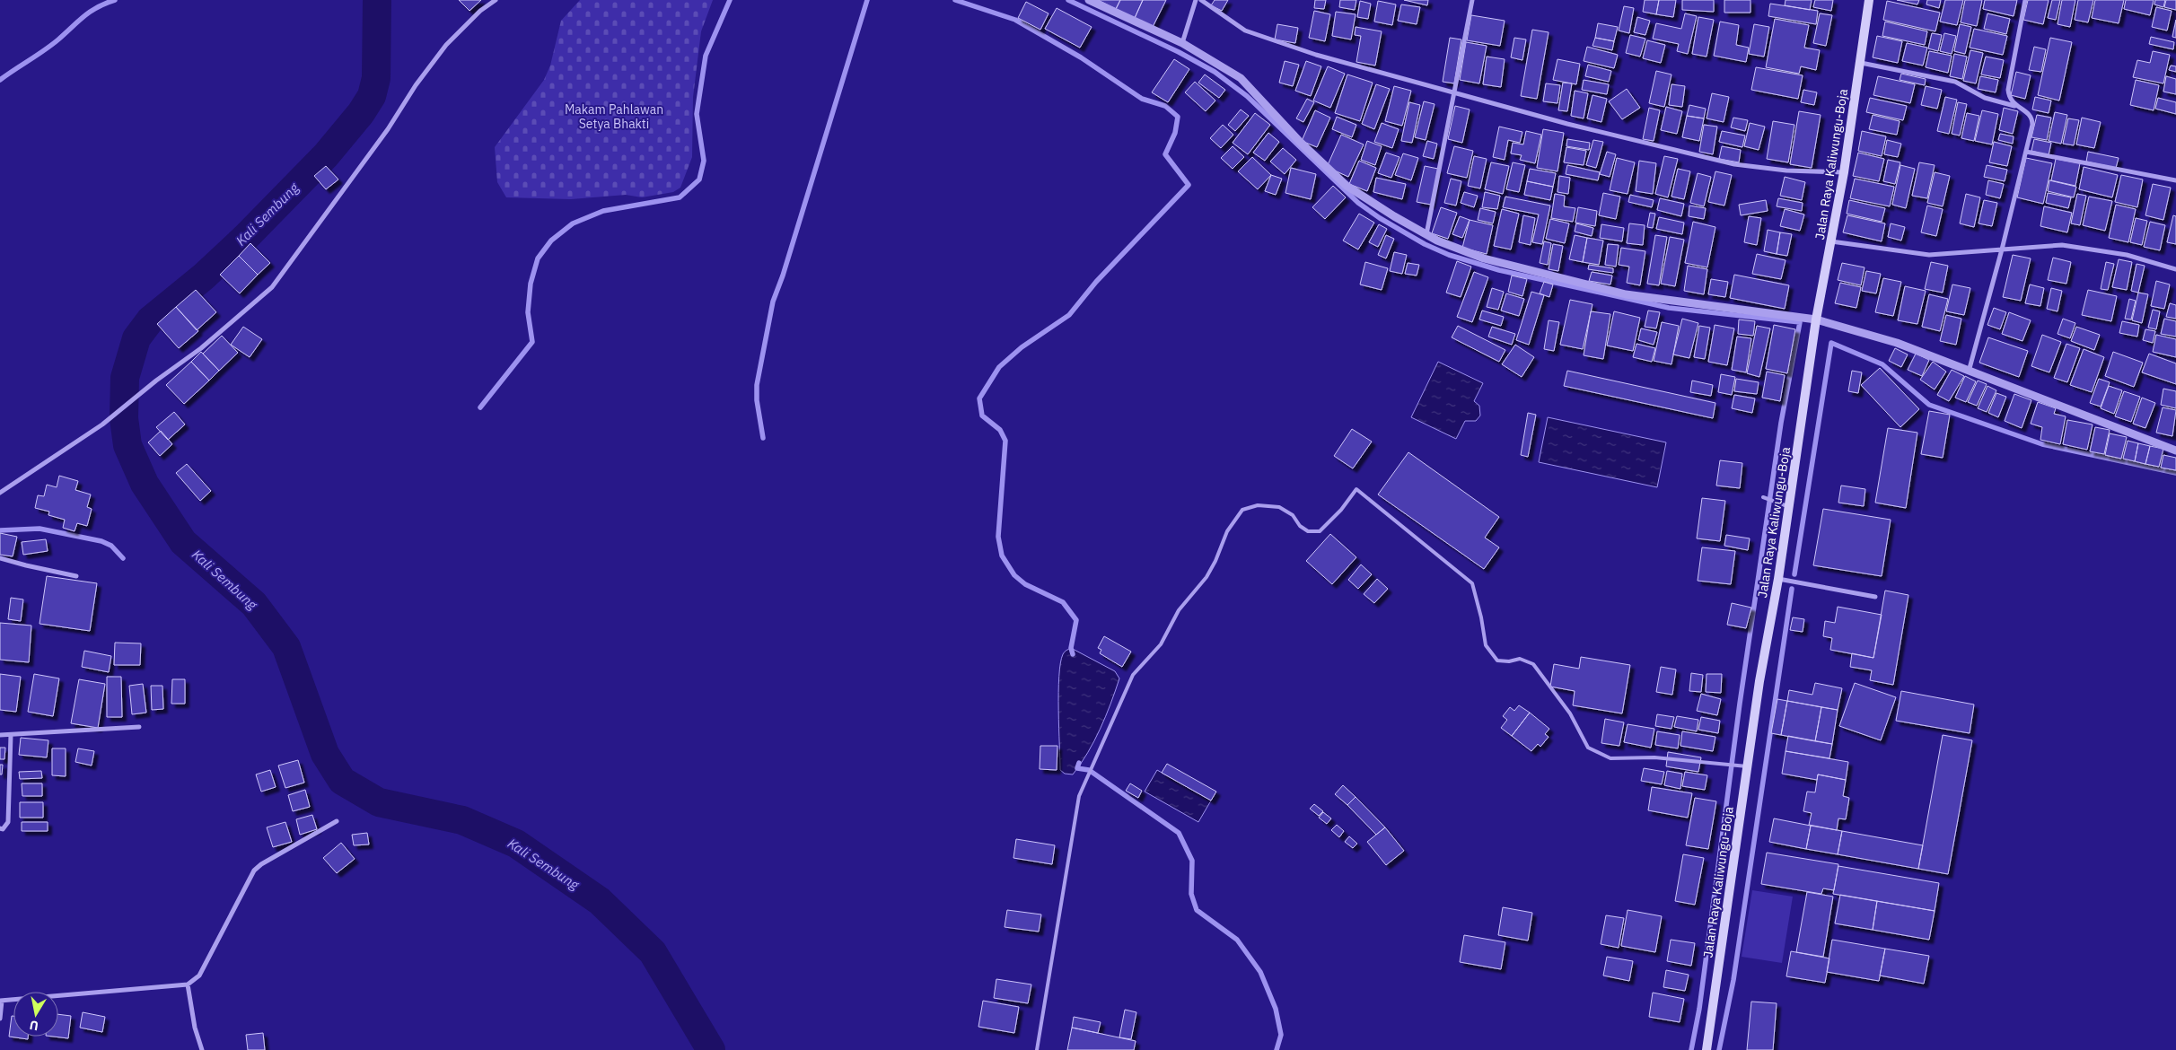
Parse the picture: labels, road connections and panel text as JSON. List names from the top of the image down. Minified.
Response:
{"streets":{"main road":["Jalan Raya Kaliwungu-Boja"]},"water":["Kali Sembung"],"parks":["Makam Pahlawan Setya Bhakti"],"north":"bottom"}
